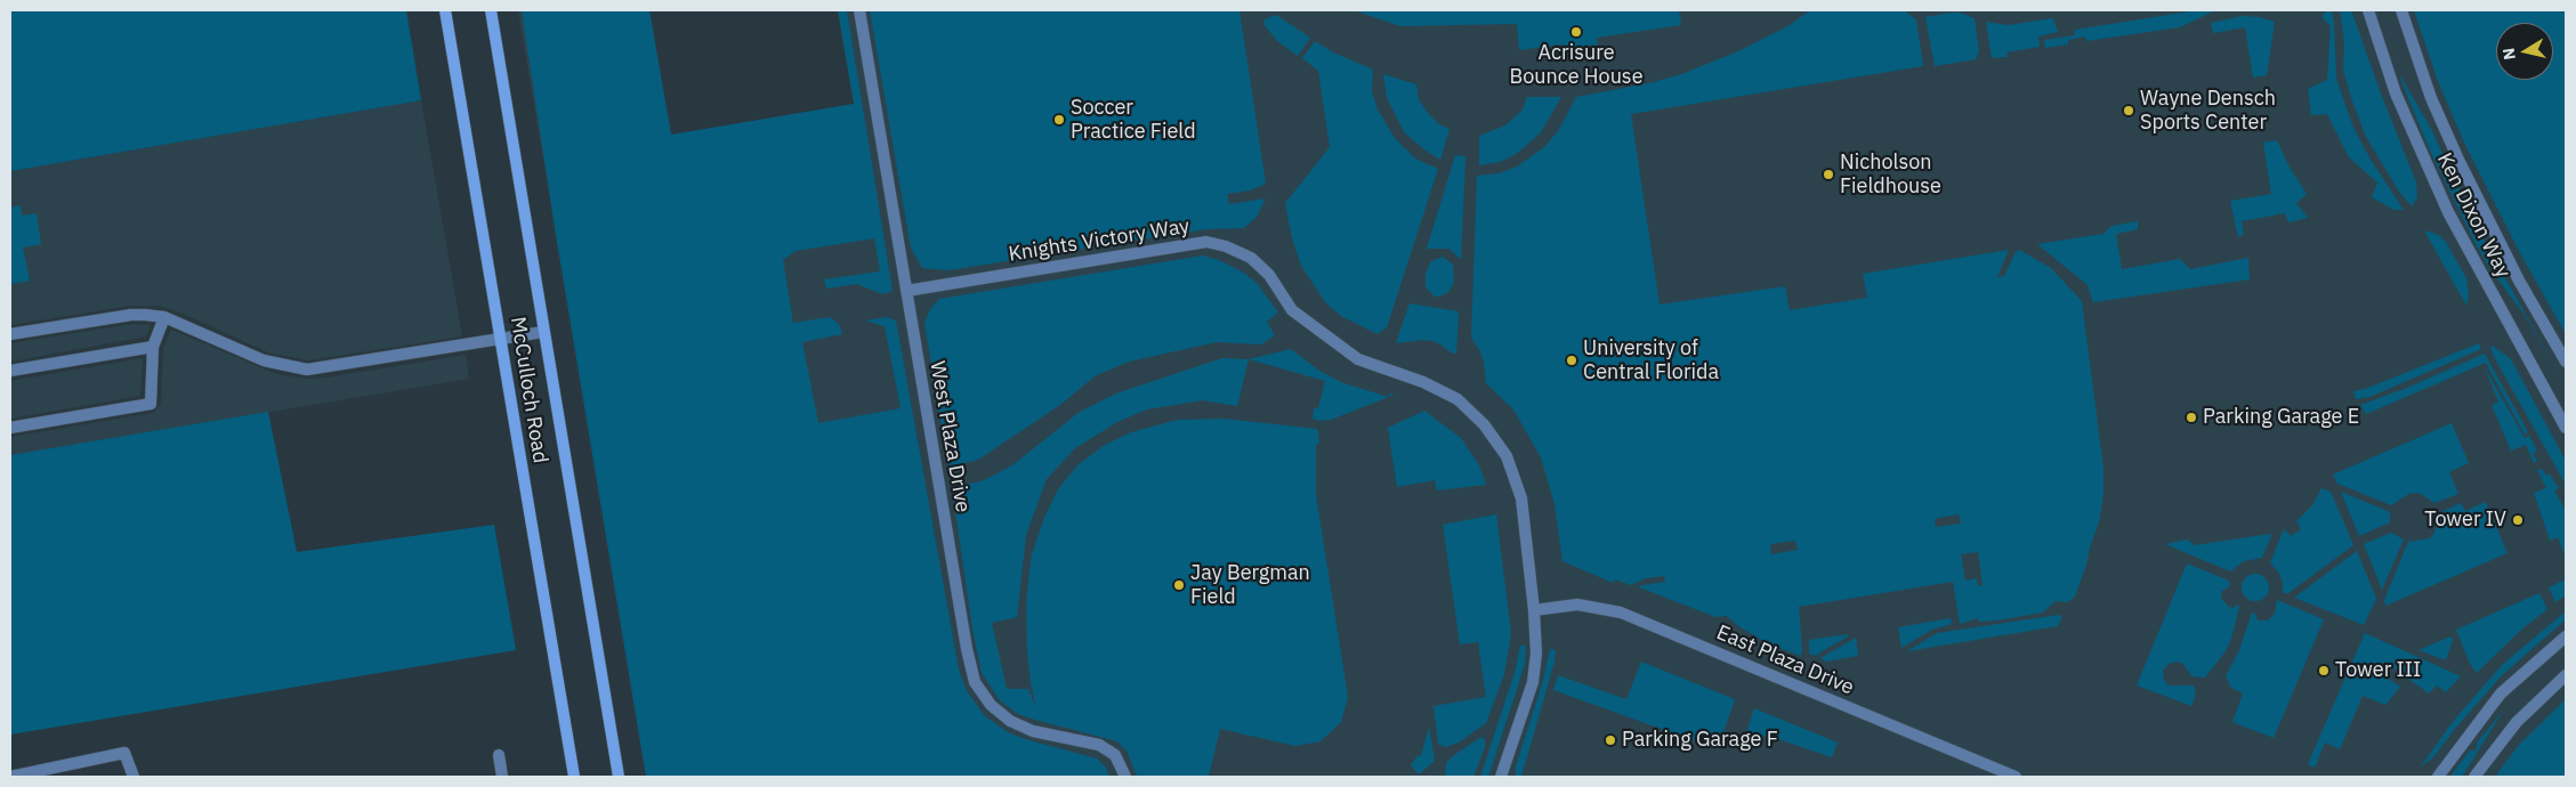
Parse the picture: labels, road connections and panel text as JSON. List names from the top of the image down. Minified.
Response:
{"streets":{"main road":["McCulloch Road"],"street":["Ken Dixon Way","Knights Victory Way","West Plaza Drive","East Plaza Drive"]},"crossings":[["Knights Victory Way","West Plaza Drive"],["Knights Victory Way","East Plaza Drive"]],"places":["Acrisure Bounce House","Wayne Densch Sports Center","Soccer Practice Field","Nicholson Fieldhouse","University of Central Florida","Parking Garage E","Tower IV","Jay Bergman Field","Tower III","Parking Garage F"],"north":"left"}
